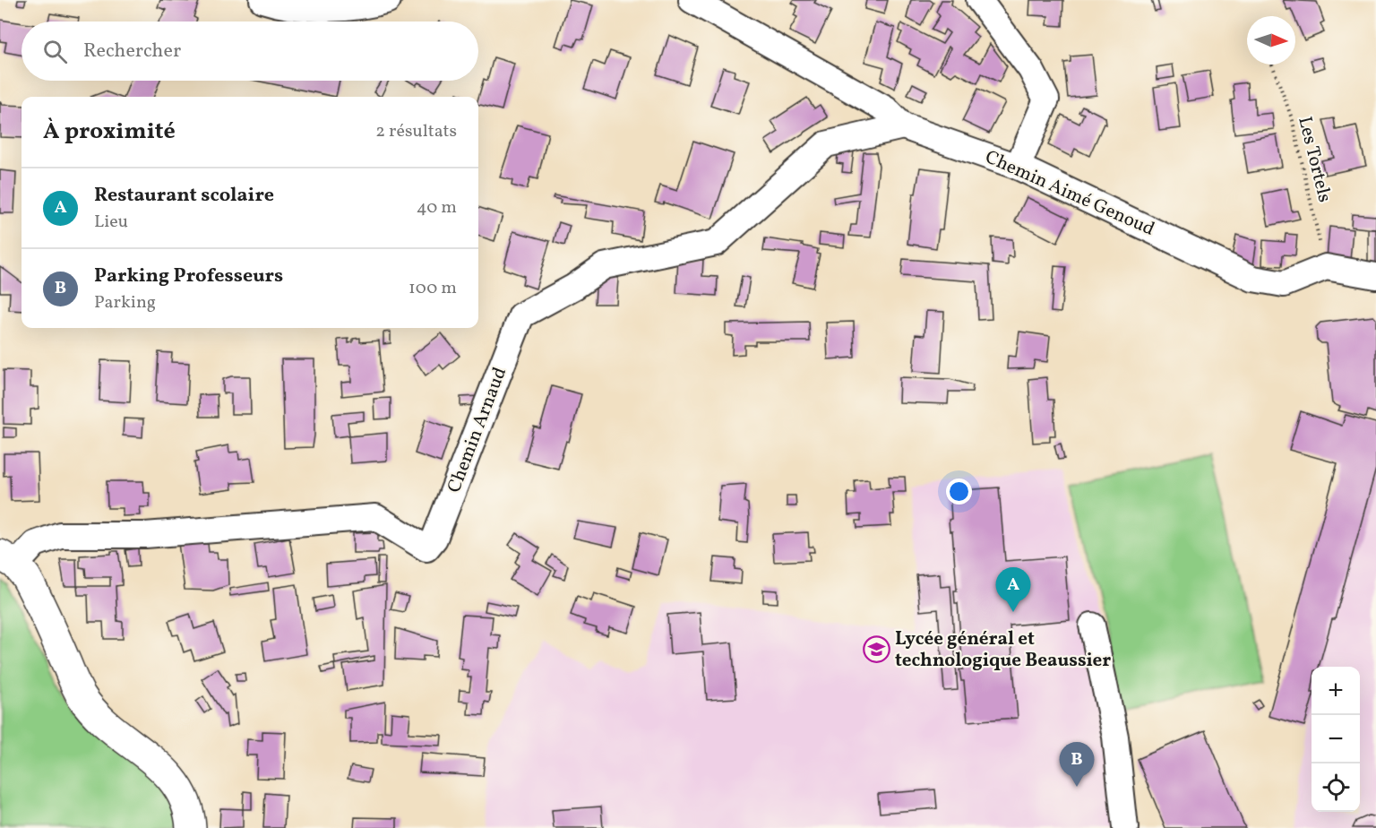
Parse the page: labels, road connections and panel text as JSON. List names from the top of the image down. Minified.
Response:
{"streets":{"street":["Chemin Aimé Genoud","Chemin Arnaud"],"path":["Les Tortels"]},"crossings":[["Les Tortels","Chemin Aimé Genoud"],["Chemin Aimé Genoud","Chemin Arnaud"]],"places":{"school or university":["Lycée général et technologique Beaussier"]},"north":"right","page":{"search":"Rechercher","heading":["À proximité","2 résultats"],"list":[{"mark":"A","name":"Restaurant scolaire","note":"Lieu","value":"40 m"},{"mark":"B","name":"Parking Professeurs","note":"Parking","value":"100 m"}],"pins":["A","B"],"map_buttons":["+","−"]}}
